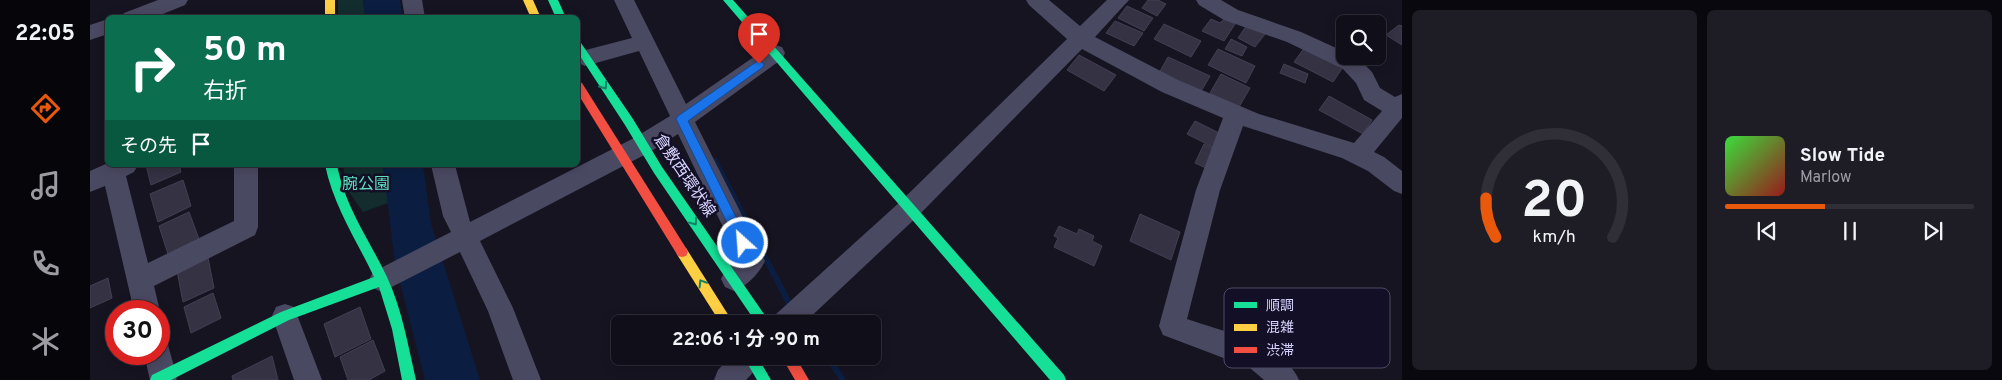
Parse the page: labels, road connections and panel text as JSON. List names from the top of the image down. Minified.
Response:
{"streets":{"street":["倉敷西環状線"]},"parks":["腕公園"],"legend":["順調","混雑","渋滞"],"page":{"tabs":"22:05","turn":["50 m","右折"],"then":"その先","song":["Slow Tide","Marlow"],"limit":"30","trip":"22:06 · 1 分 · 90 m","gauge":["20","km/h"]}}
